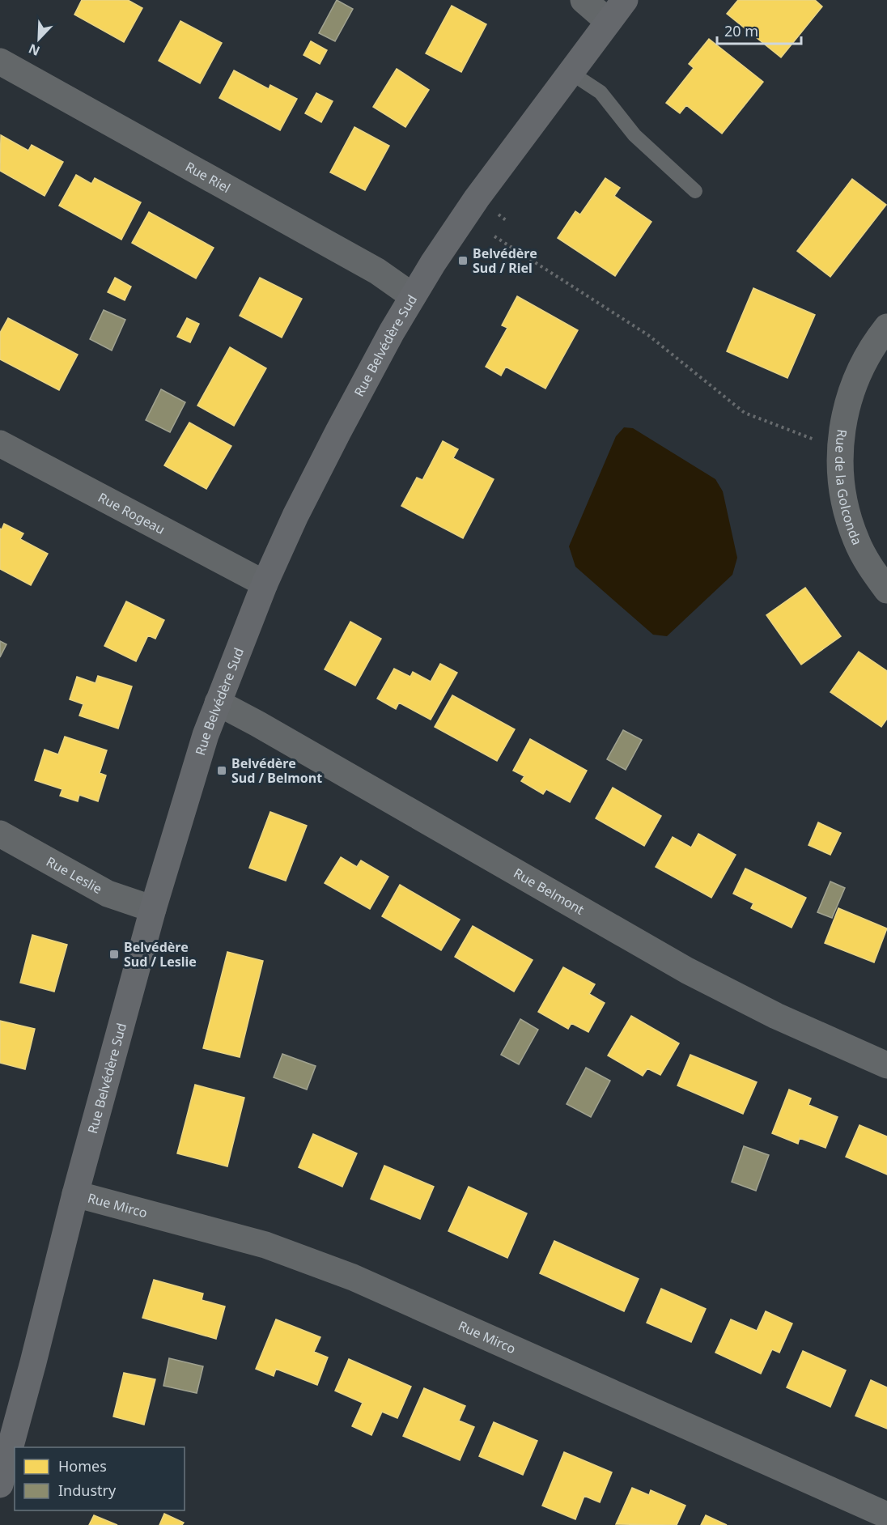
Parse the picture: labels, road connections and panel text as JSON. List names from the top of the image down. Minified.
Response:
{"streets":{"street":["Rue Riel","Rue Belvédère Sud","Rue de la Golconda","Rue Rogeau","Rue Leslie","Rue Belmont","Rue Mirco"]},"crossings":[["Rue Riel","Rue Belvédère Sud"],["Rue Belvédère Sud","Rue Rogeau"],["Rue Belvédère Sud","Rue Leslie"],["Rue Belvédère Sud","Rue Belmont"],["Rue Belvédère Sud","Rue Mirco"]],"places":{"transit":["Belvédère Sud / Riel","Belvédère Sud / Belmont","Belvédère Sud / Leslie"]},"legend":["Homes","Industry"],"scale_bar":"20 m","north":"bottom left"}
